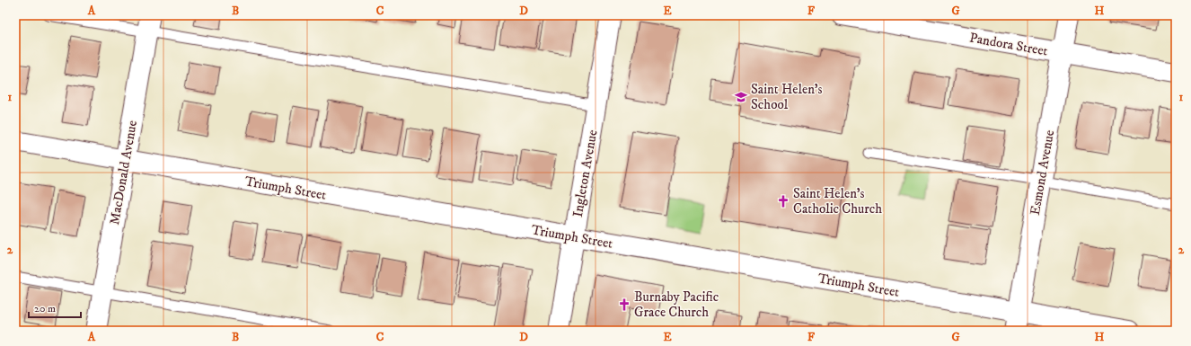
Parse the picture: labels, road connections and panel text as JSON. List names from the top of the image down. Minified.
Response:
{"streets":{"street":["Pandora Street","MacDonald Avenue","Esmond Avenue","Ingleton Avenue","Triumph Street"]},"crossings":[["Pandora Street","Esmond Avenue"],["MacDonald Avenue","Triumph Street"],["Esmond Avenue","Triumph Street"],["Ingleton Avenue","Triumph Street"]],"places":{"school or university":["Saint Helen's School"],"church":["Saint Helen's Catholic Church","Burnaby Pacific Grace Church"]},"scale_bar":"20 m","grid":{"columns":["A","B","C","D","E","F","G","H"],"rows":["1","2"]}}
